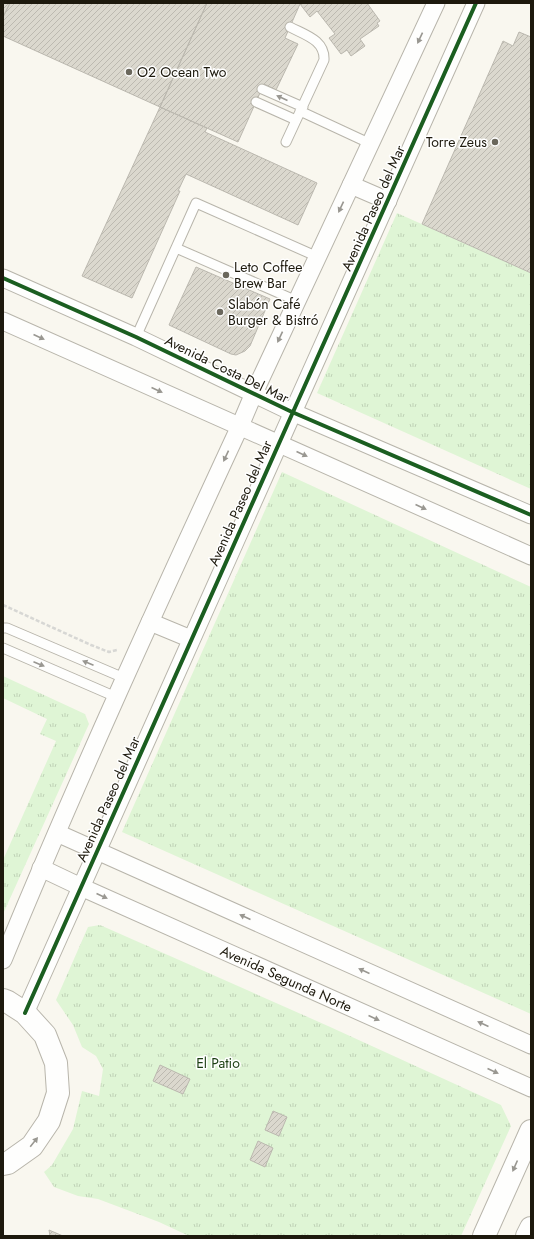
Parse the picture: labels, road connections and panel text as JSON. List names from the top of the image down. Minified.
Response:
{"streets":{"street":["Avenida Paseo del Mar","Avenida Costa Del Mar","Avenida Segunda Norte"]},"crossings":[["Avenida Paseo del Mar","Avenida Costa Del Mar"],["Avenida Paseo del Mar","Avenida Segunda Norte"]],"parks":["El Patio"],"places":["O2 Ocean Two","Torre Zeus","Leto Coffee Brew Bar","Slabón Café Burger & Bistró"]}
